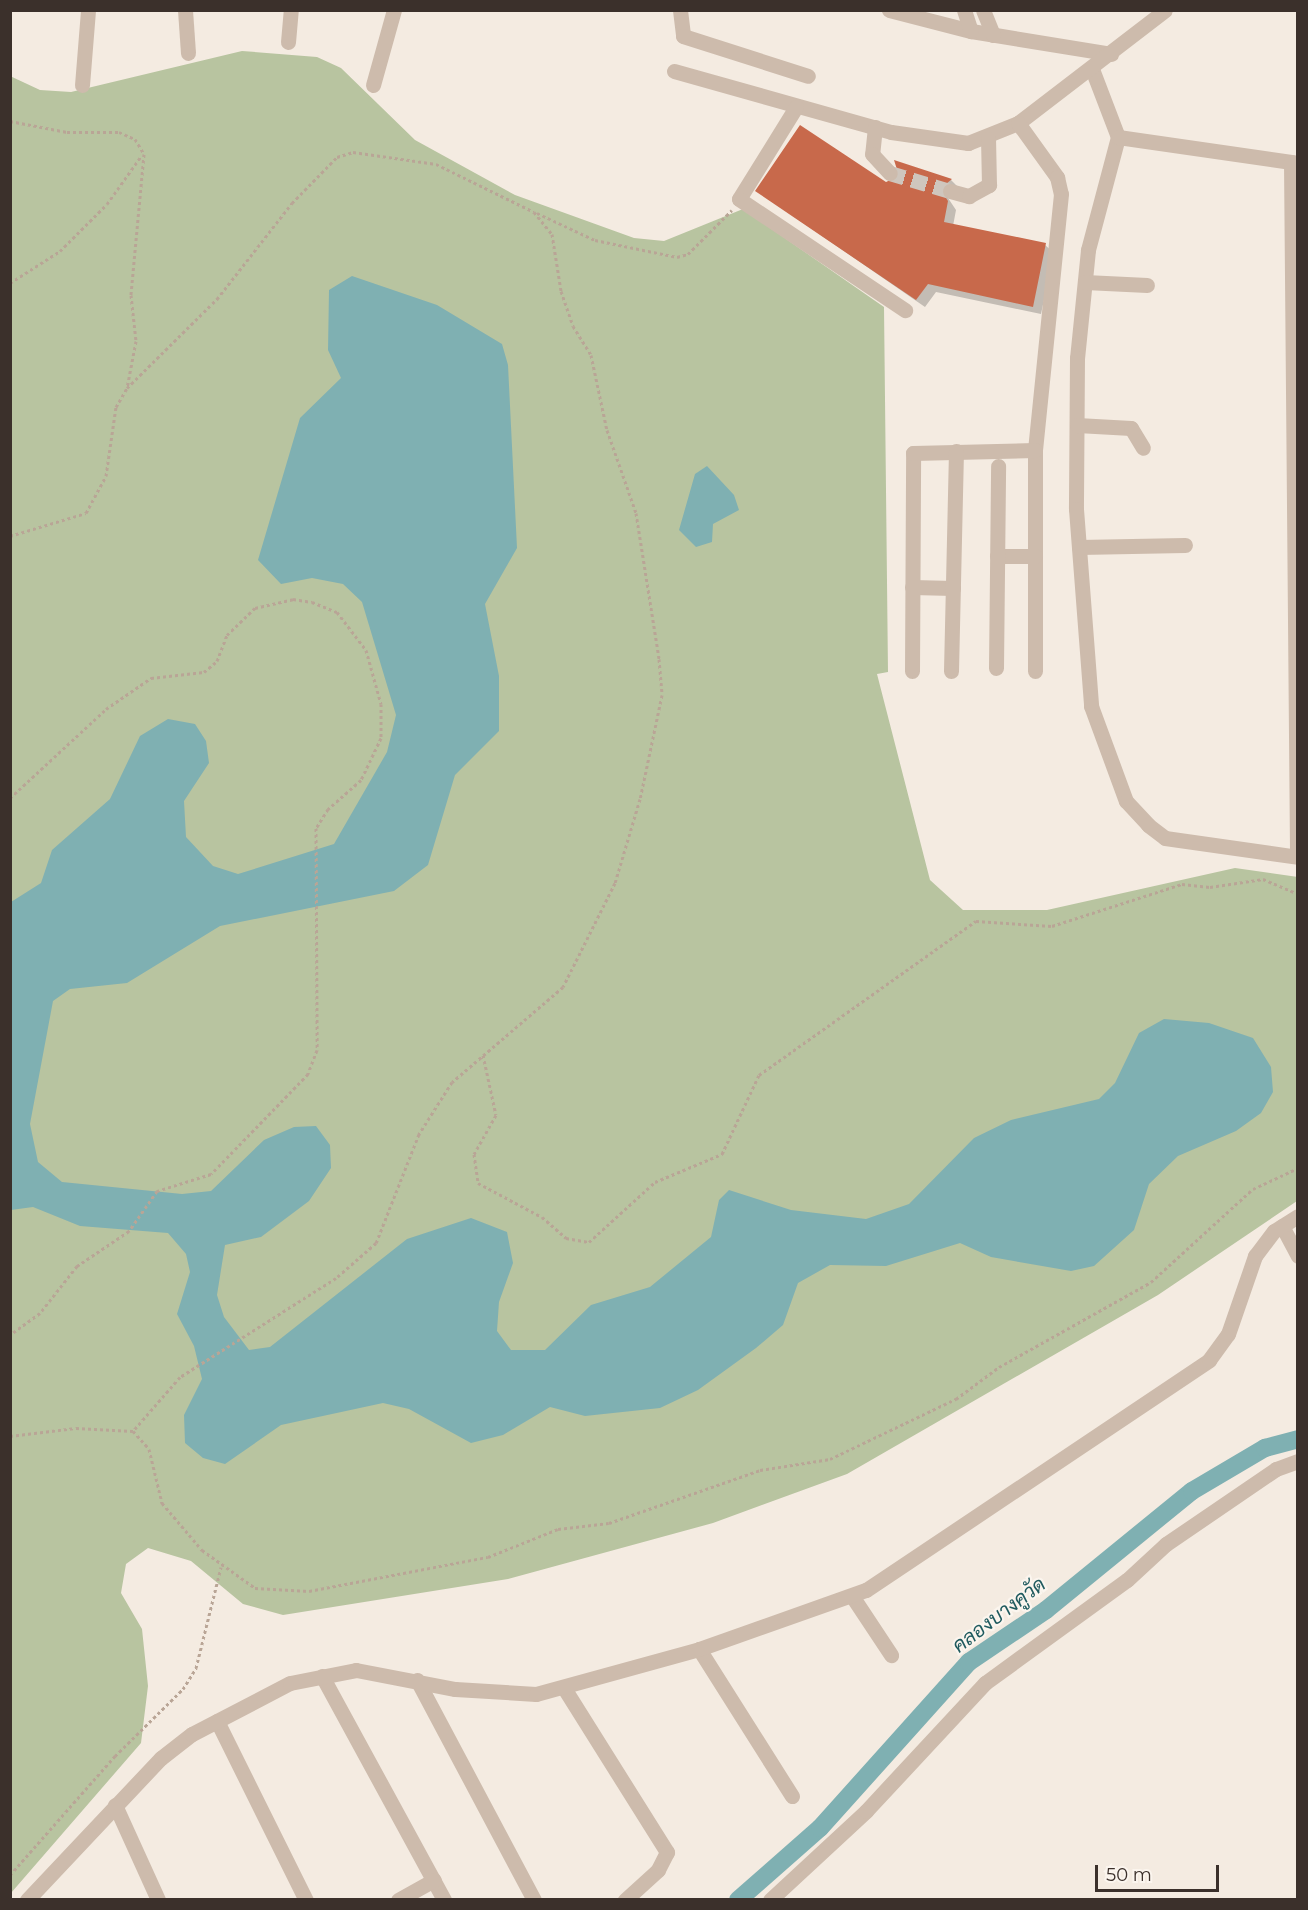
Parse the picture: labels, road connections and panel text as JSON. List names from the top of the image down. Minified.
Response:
{"water":["คลองบางคูวัด"],"scale_bar":"50 m"}
